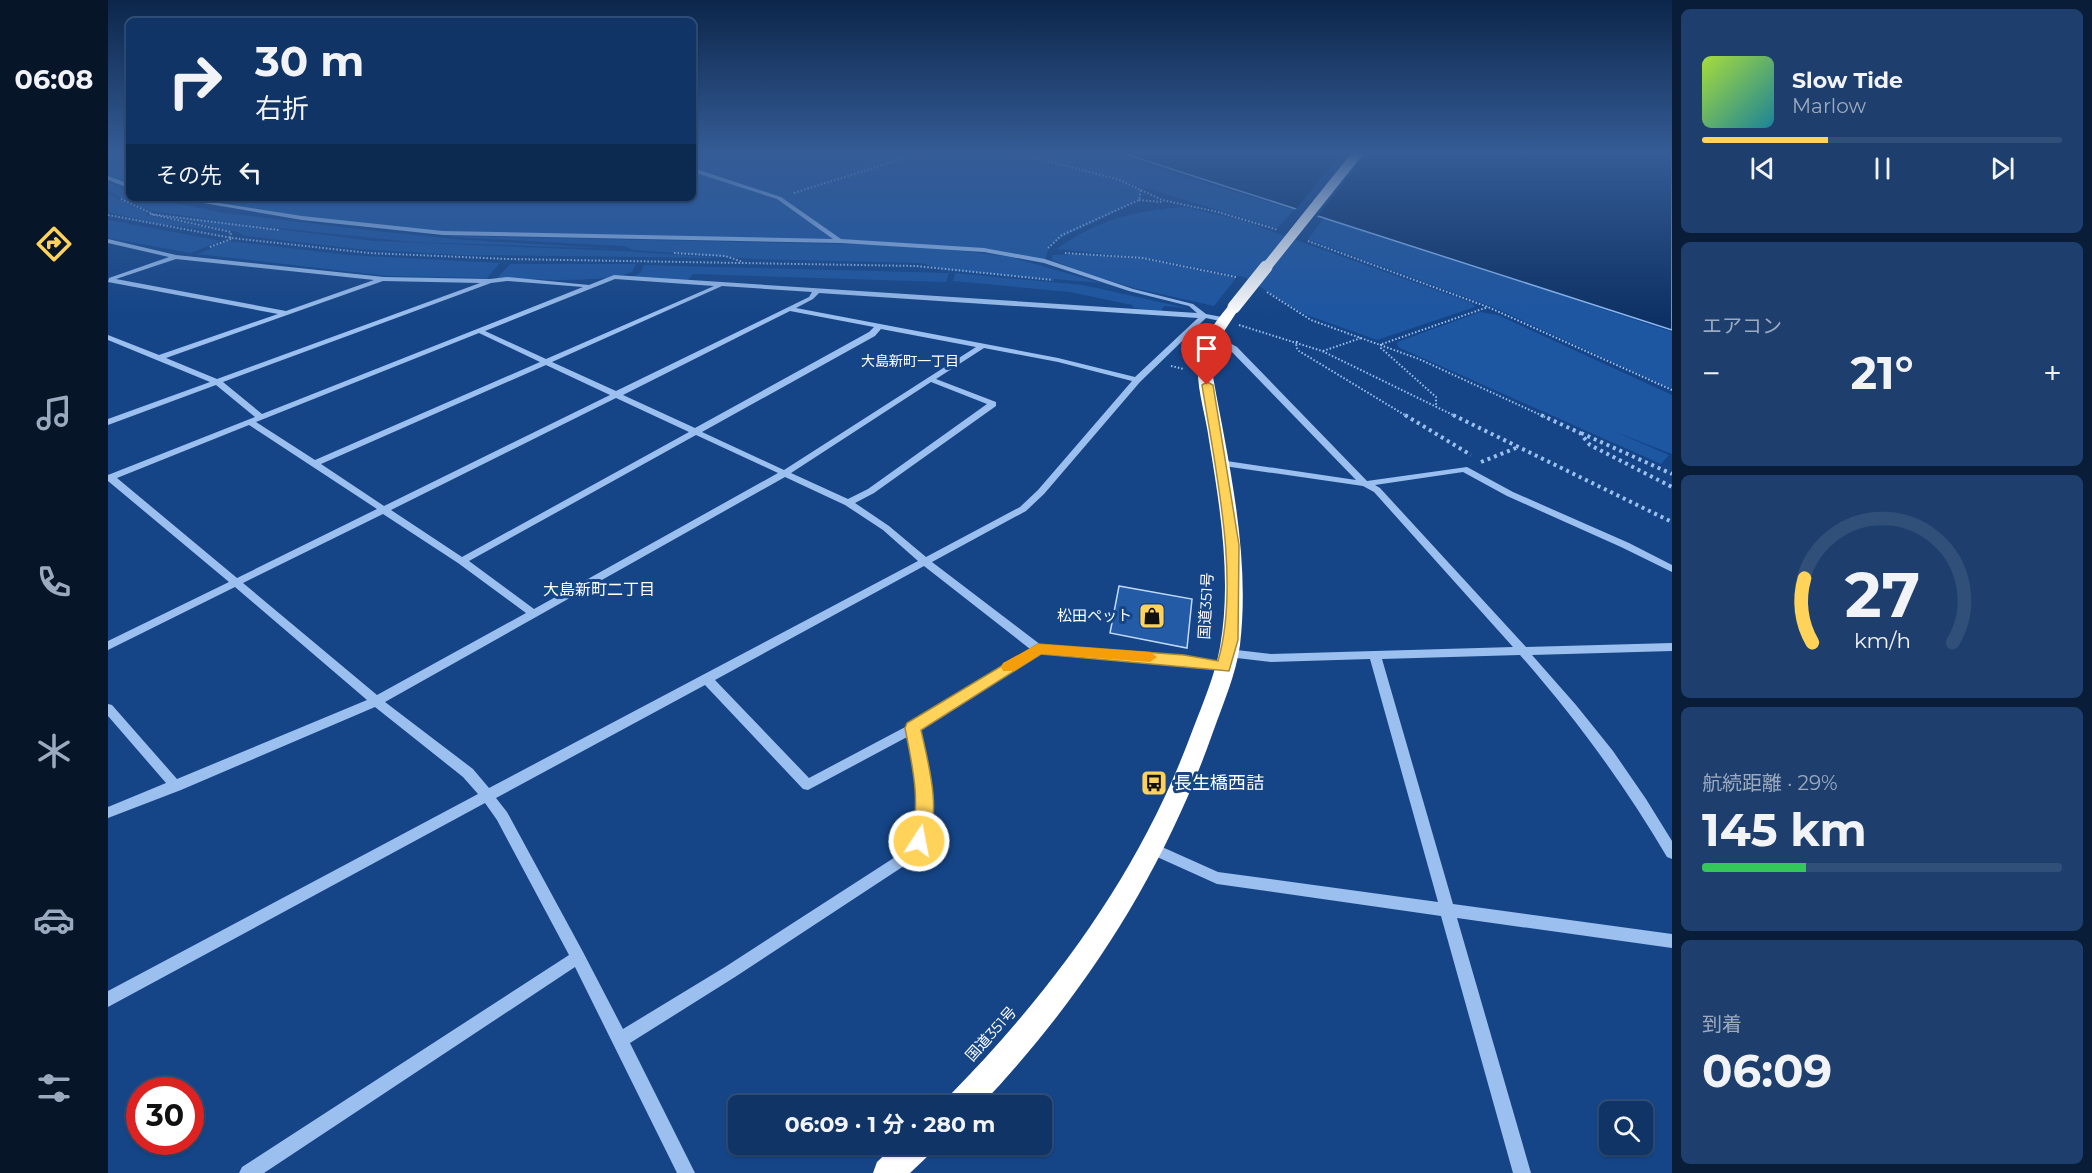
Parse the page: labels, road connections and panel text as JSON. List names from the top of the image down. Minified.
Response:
{"streets":{"highway":["国道351号"]},"districts":["大島新町一丁目","大島新町二丁目"],"places":{"shop":["松田ペット"],"bus stop":["長生橋西詰"]},"page":{"tabs":"06:08","turn":["30 m","右折"],"song":["Slow Tide","Marlow"],"then":"その先","tile":["エアコン",["航続距離 · 29%","145 km"],["到着","06:09"]],"heat":["−","21°","+"],"limit":"30","trip":"06:09 · 1 分 · 280 m","gauge":["27","km/h"]}}
